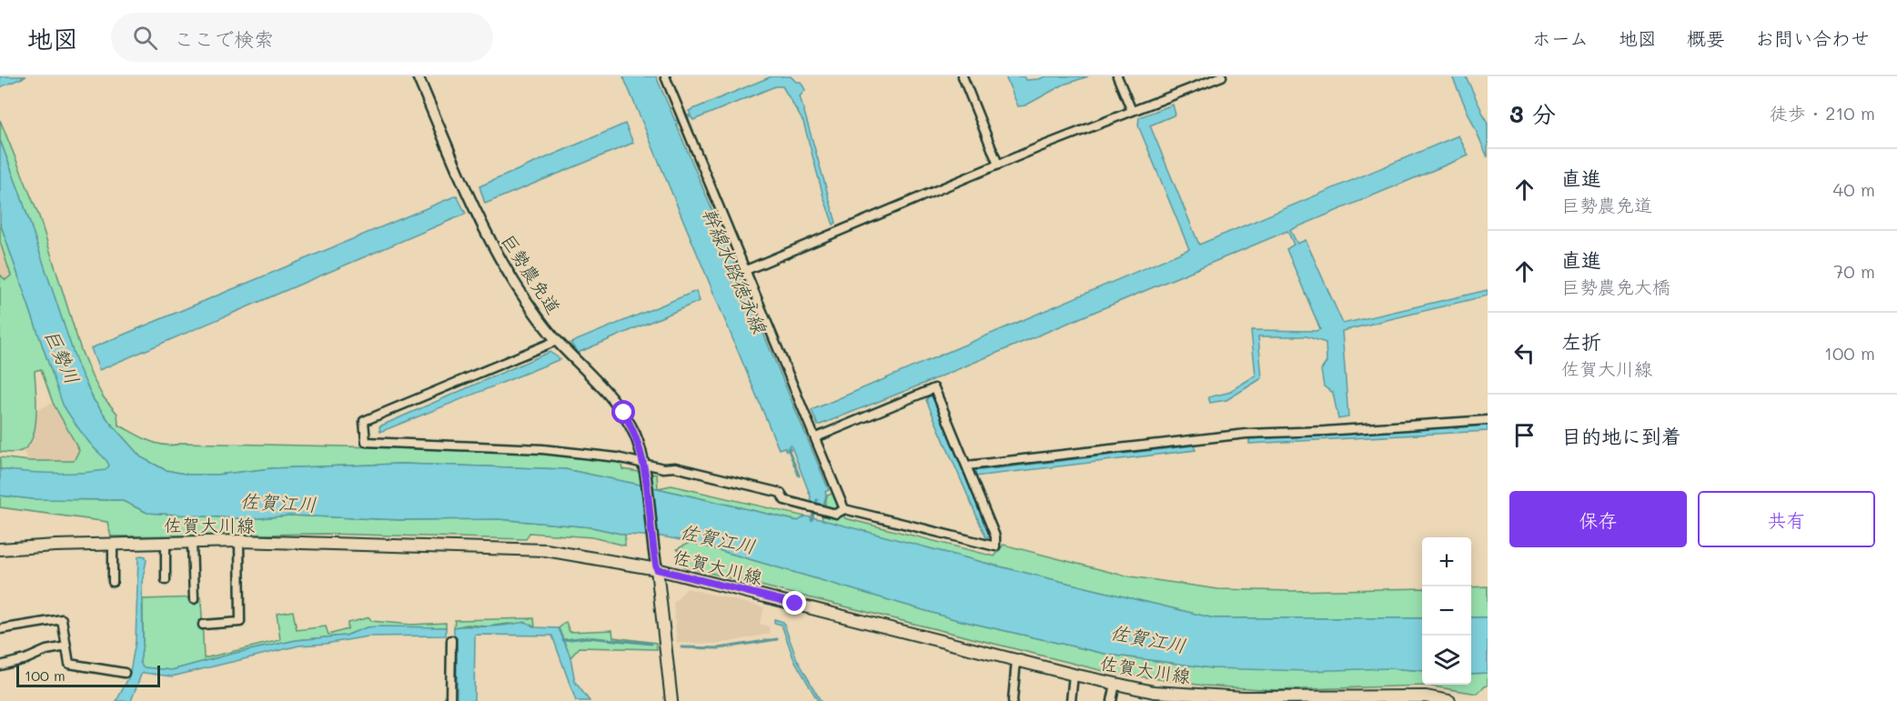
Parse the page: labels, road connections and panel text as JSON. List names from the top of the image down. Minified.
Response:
{"streets":{"main road":["佐賀大川線"],"street":["巨勢農免道"]},"crossings":[["巨勢農免道","佐賀大川線"]],"water":["幹線水路徳永線","巨勢川","佐賀江川"],"scale_bar":"100 m","page":{"header":"地図","search":"ここで検索","nav":["ホーム","地図","概要","お問い合わせ"],"heading":["3 分","徒歩 · 210 m"],"list":[["直進","巨勢農免道","40 m"],["直進","巨勢農免大橋","70 m"],["左折","佐賀大川線","100 m"],"目的地に到着"],"buttons":["保存","共有"],"map_buttons":["+","−"],"scale":"100 m"}}
